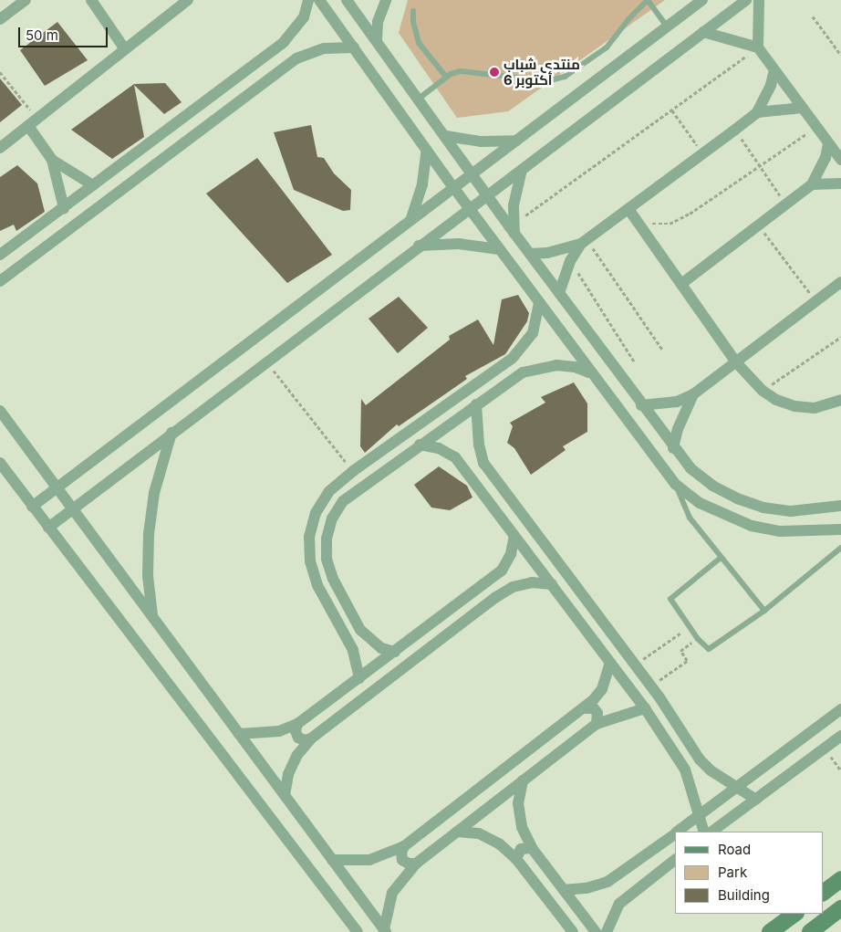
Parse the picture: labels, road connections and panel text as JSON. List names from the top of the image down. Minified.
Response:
{"places":["منتدى شباب 6 أكتوبر"],"legend":["Road","Park","Building"],"scale_bar":"50 m"}
